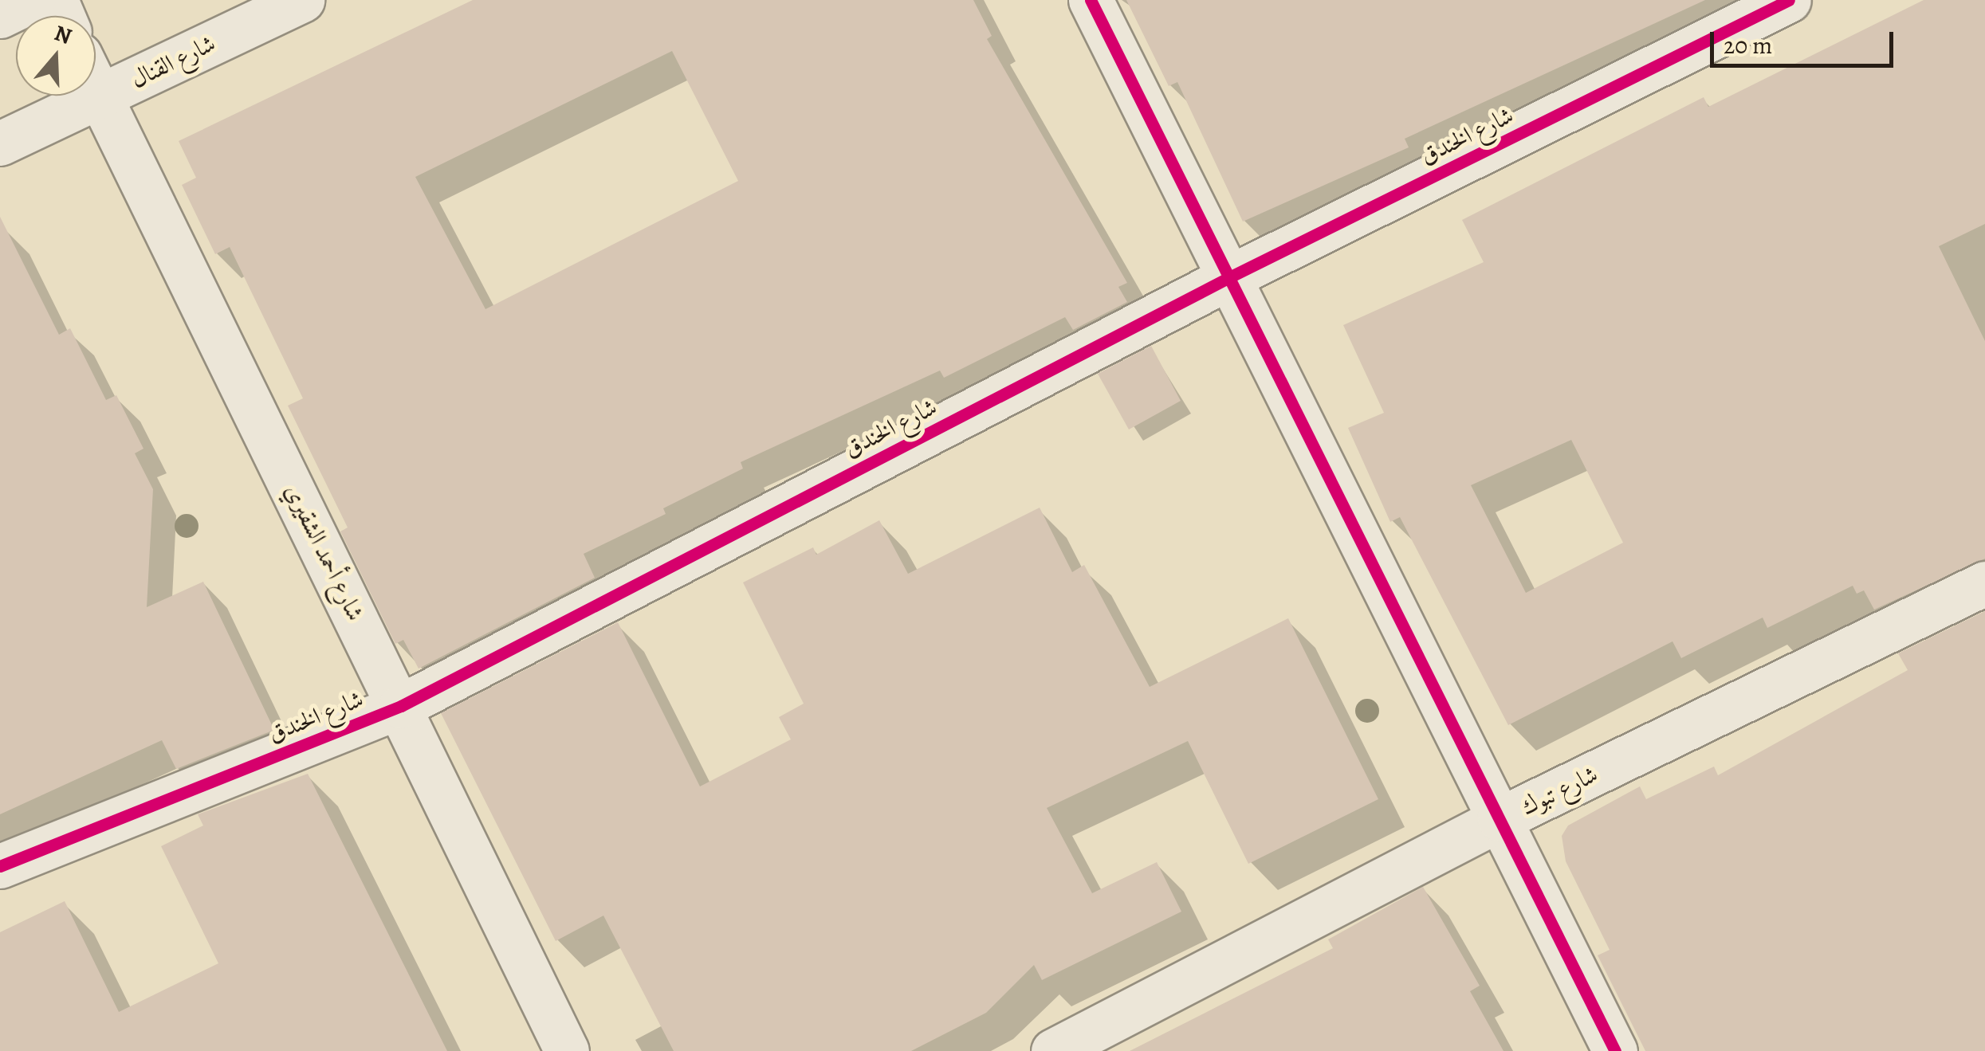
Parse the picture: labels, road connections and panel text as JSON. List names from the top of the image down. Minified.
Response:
{"streets":{"street":["شارع القنال","شارع الخندق","شارع أحمد الشقيري","شارع تبوك"]},"crossings":[["شارع القنال","شارع أحمد الشقيري"],["شارع الخندق","شارع أحمد الشقيري"]],"scale_bar":"20 m","north":"top"}
